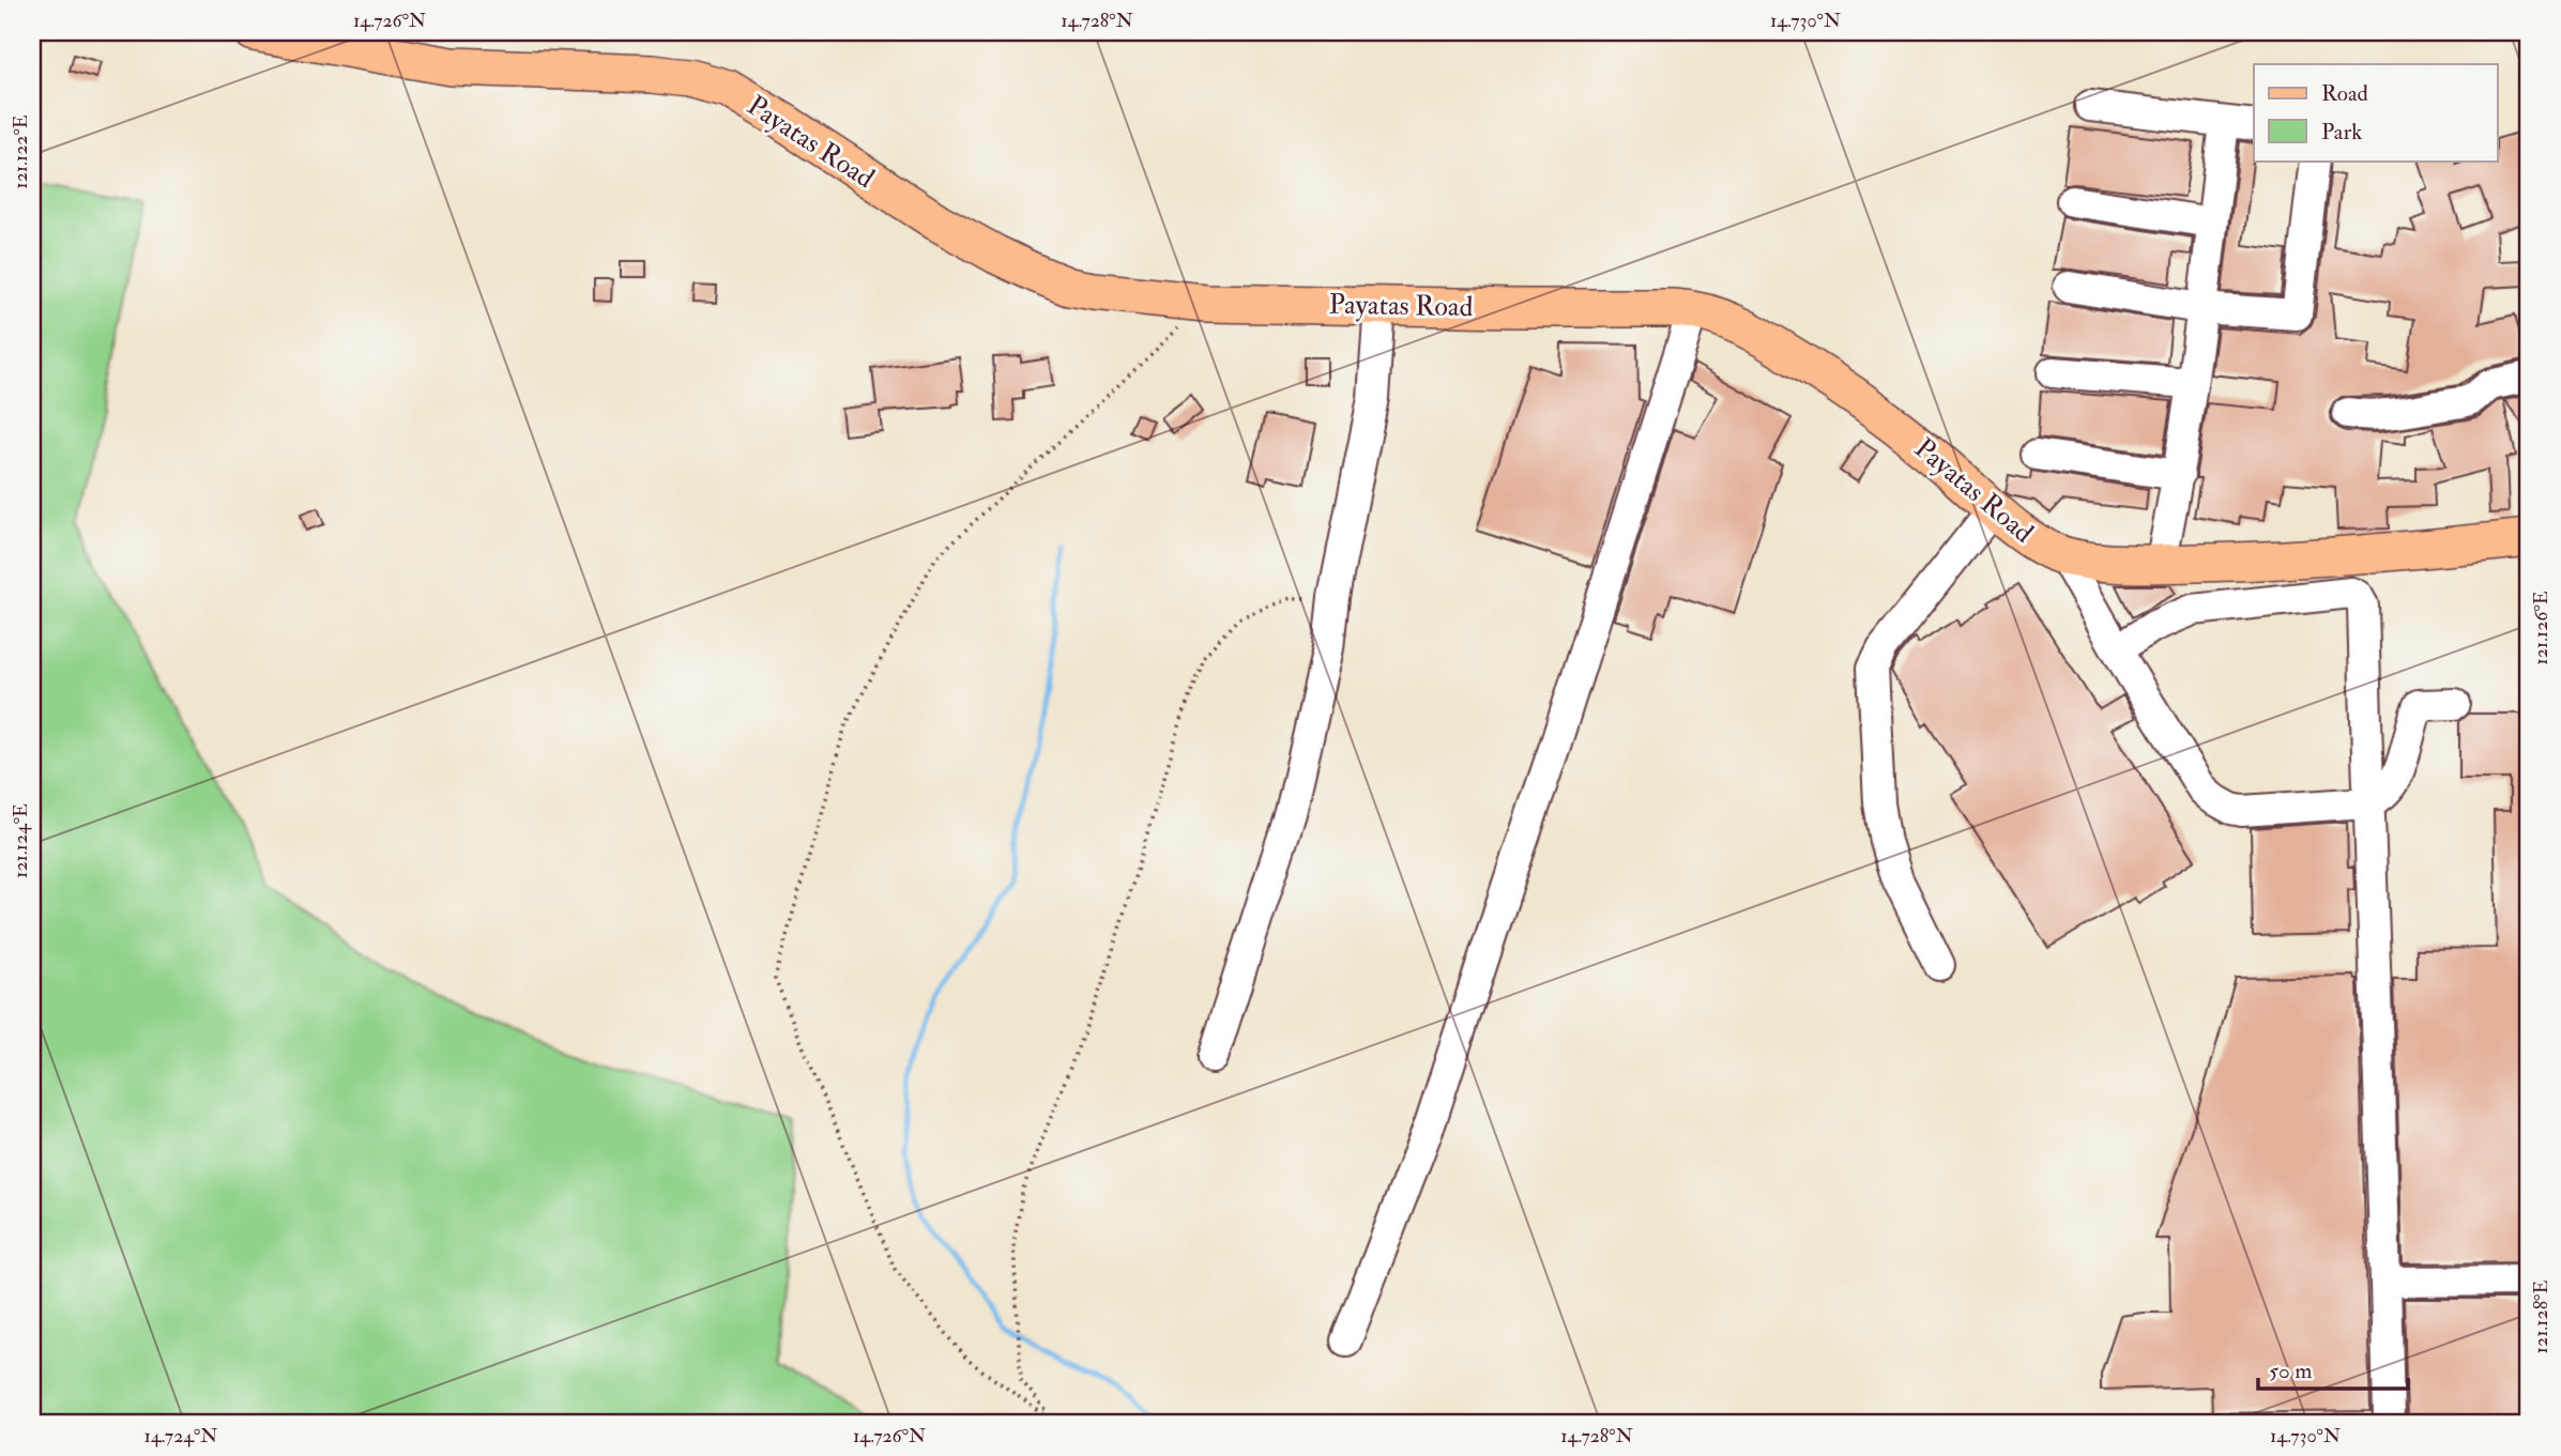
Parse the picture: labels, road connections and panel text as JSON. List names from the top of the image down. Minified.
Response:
{"streets":{"main road":["Payatas Road"]},"legend":["Road","Park"],"scale_bar":"50 m","coordinates":["14.726°N","14.728°N","14.730°N","121.122°E","121.126°E","121.124°E","121.128°E","14.724°N"]}
